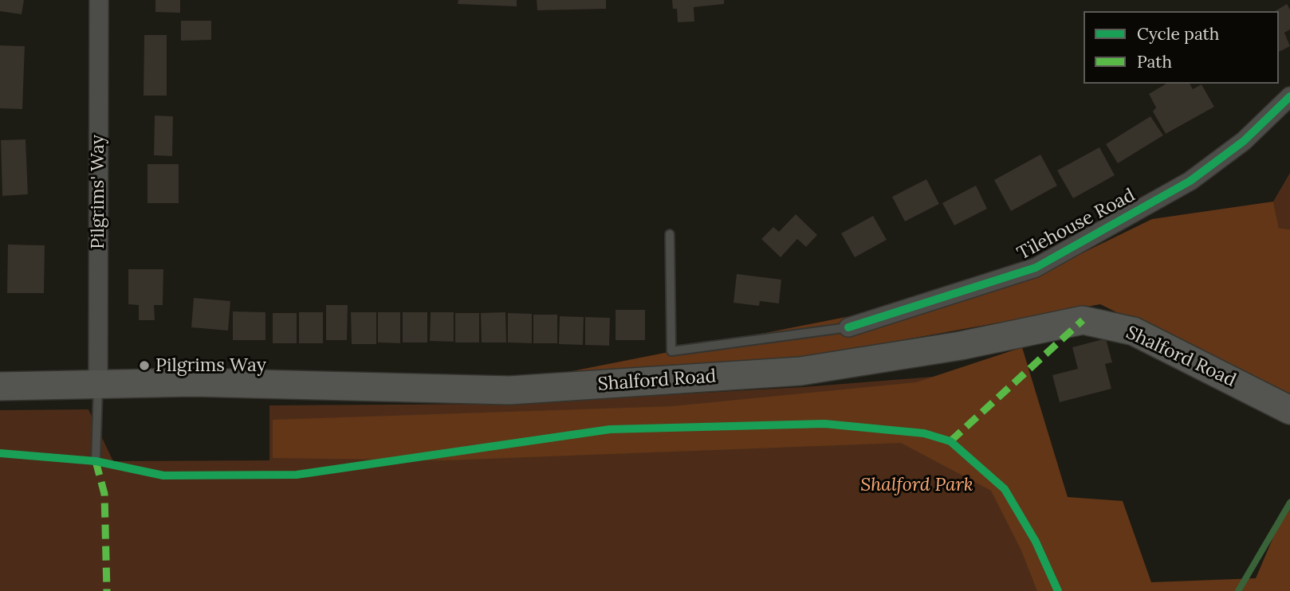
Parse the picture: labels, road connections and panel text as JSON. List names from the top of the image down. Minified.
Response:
{"streets":{"main road":["Shalford Road"],"street":["Pilgrims' Way","Tilehouse Road"]},"crossings":[["Pilgrims' Way","Shalford Road"]],"parks":["Shalford Park"],"places":["Pilgrims Way"],"legend":["Cycle path","Path"]}
